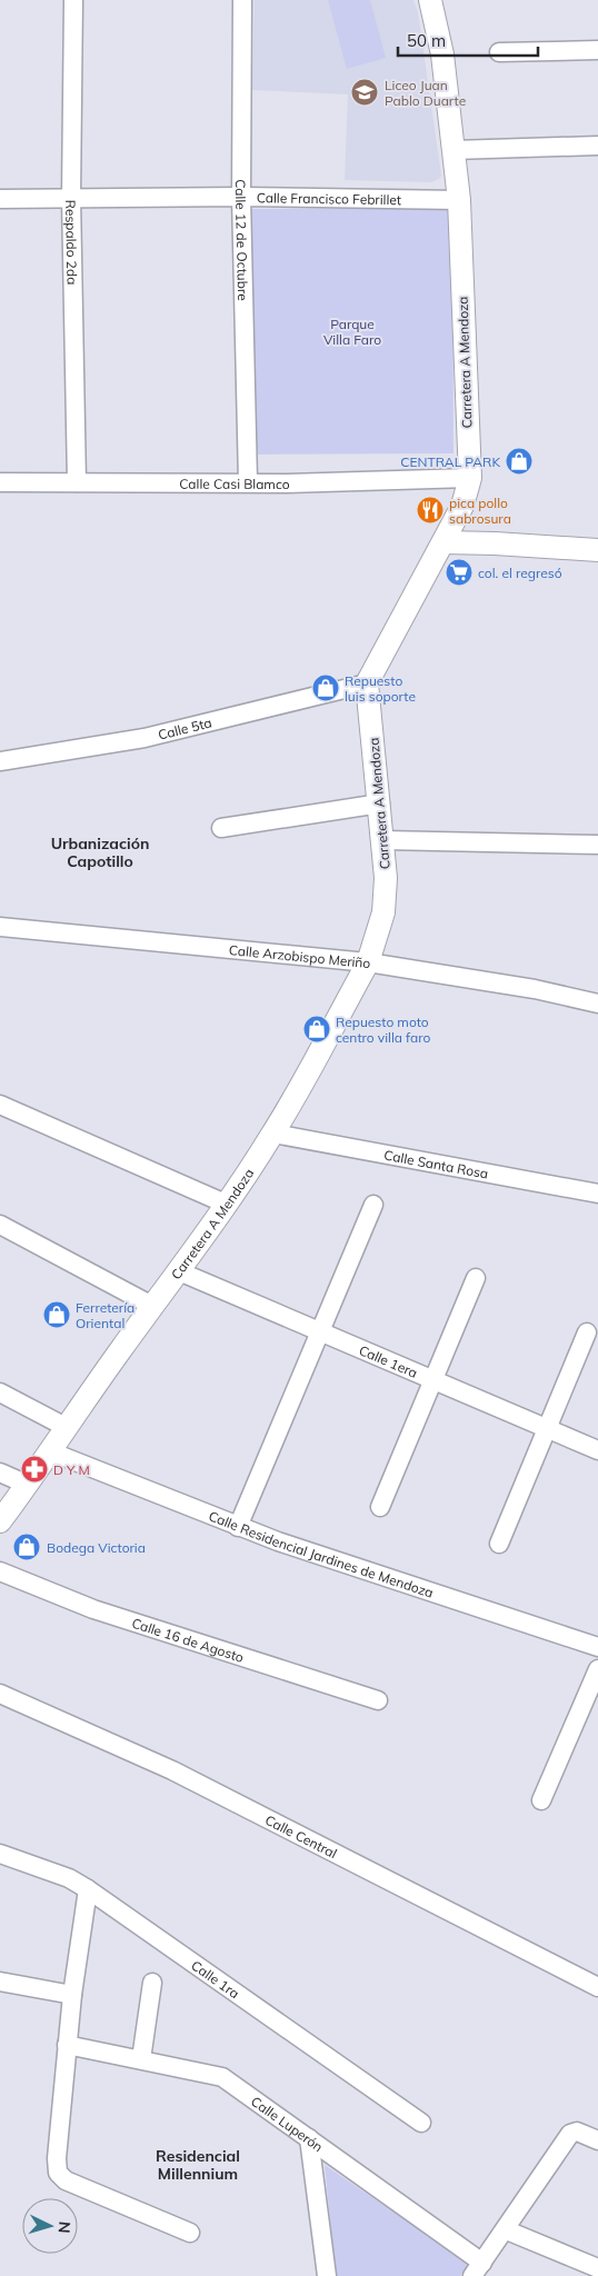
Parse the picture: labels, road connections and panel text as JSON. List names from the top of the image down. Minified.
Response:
{"streets":{"street":["Calle Francisco Febrillet","Respaldo 2da","Calle 12 de Octubre","Carretera A Mendoza","Calle Casi Blamco","Calle 5ta","Calle Arzobispo Meriño","Calle Santa Rosa","Calle 1era","Calle Residencial Jardines de Mendoza","Calle 16 de Agosto","Calle Central","Calle 1ra","Calle Luperón"]},"crossings":[["Calle Francisco Febrillet","Respaldo 2da"],["Calle Francisco Febrillet","Calle 12 de Octubre"],["Calle Francisco Febrillet","Carretera A Mendoza"],["Respaldo 2da","Calle Casi Blamco"],["Calle 12 de Octubre","Calle Casi Blamco"],["Carretera A Mendoza","Calle Casi Blamco"],["Carretera A Mendoza","Calle 5ta"],["Carretera A Mendoza","Calle Arzobispo Meriño"],["Carretera A Mendoza","Calle Santa Rosa"],["Carretera A Mendoza","Calle 1era"],["Carretera A Mendoza","Calle Residencial Jardines de Mendoza"]],"districts":["Urbanización Capotillo","Residencial Millennium"],"parks":["Parque Villa Faro"],"places":{"school or university":["Liceo Juan Pablo Duarte"],"shop":["CENTRAL PARK","Repuesto luis soporte","Repuesto moto centro villa faro","Ferretería Oriental","Bodega Victoria"],"restaurant":["pica pollo sabrosura"],"supermarket":["col. el regresó"],"pharmacy":["D Y M"]},"scale_bar":"50 m","north":"right"}
